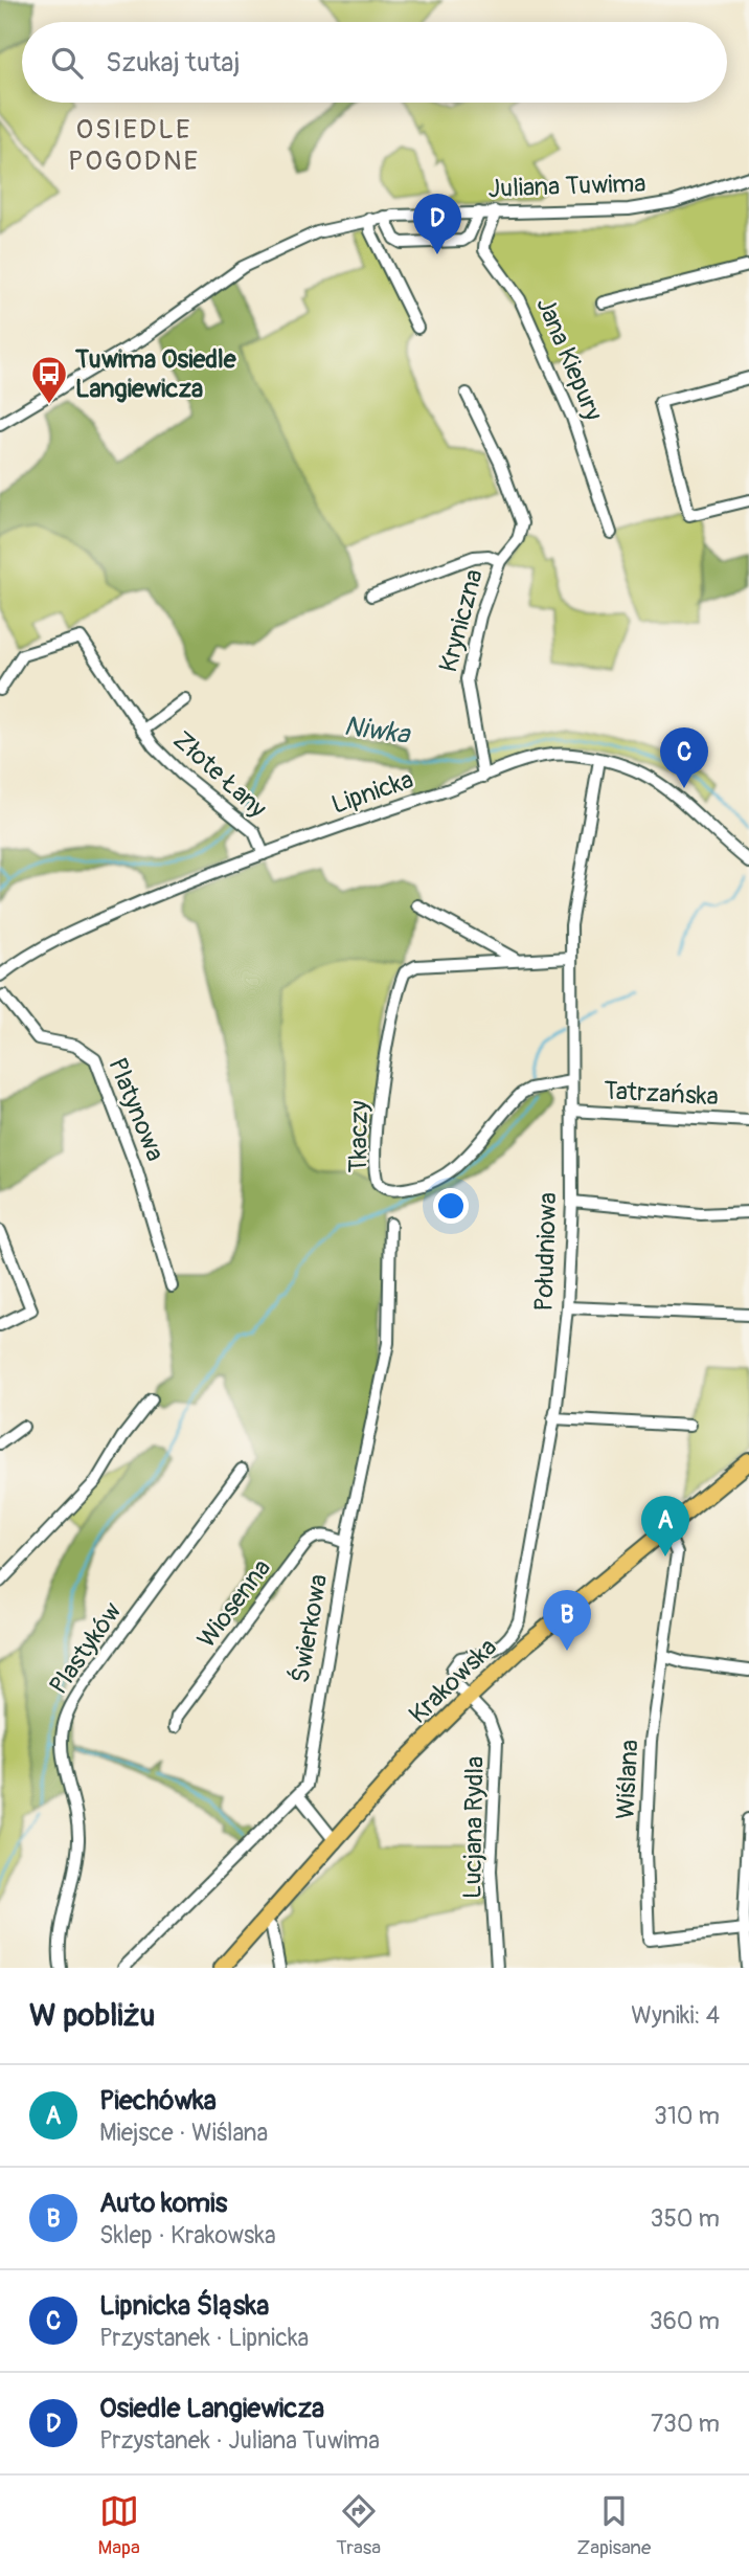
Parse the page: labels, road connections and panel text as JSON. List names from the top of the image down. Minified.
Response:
{"streets":{"main road":["Krakowska"],"street":["Juliana Tuwima","Jana Kiepury","Kryniczna","Złote Łany","Lipnicka","Tatrzańska","Platynowa","Tkaczy","Południowa","Wiosenna","Świerkowa","Plastyków","Wiślana","Lucjana Rydla"]},"crossings":[["Juliana Tuwima","Jana Kiepury"],["Kryniczna","Lipnicka"],["Złote Łany","Lipnicka"],["Lipnicka","Południowa"],["Tatrzańska","Południowa"],["Tkaczy","Południowa"],["Południowa","Krakowska"],["Południowa","Lucjana Rydla"],["Wiosenna","Świerkowa"],["Krakowska","Wiślana"],["Krakowska","Lucjana Rydla"]],"districts":["OSIEDLE POGODNE"],"water":["Niwka"],"places":{"bus stop":["Tuwima Osiedle Langiewicza"]},"page":{"search":"Szukaj tutaj","pins":["D","C","A","B"],"heading":["W pobliżu","Wyniki: 4"],"list":[{"mark":"A","name":"Piechówka","note":"Miejsce · Wiślana","value":"310 m"},{"mark":"B","name":"Auto komis","note":"Sklep · Krakowska","value":"350 m"},{"mark":"C","name":"Lipnicka Śląska","note":"Przystanek · Lipnicka","value":"360 m"},{"mark":"D","name":"Osiedle Langiewicza","note":"Przystanek · Juliana Tuwima","value":"730 m"}],"nav":["Mapa","Trasa","Zapisane"]}}
